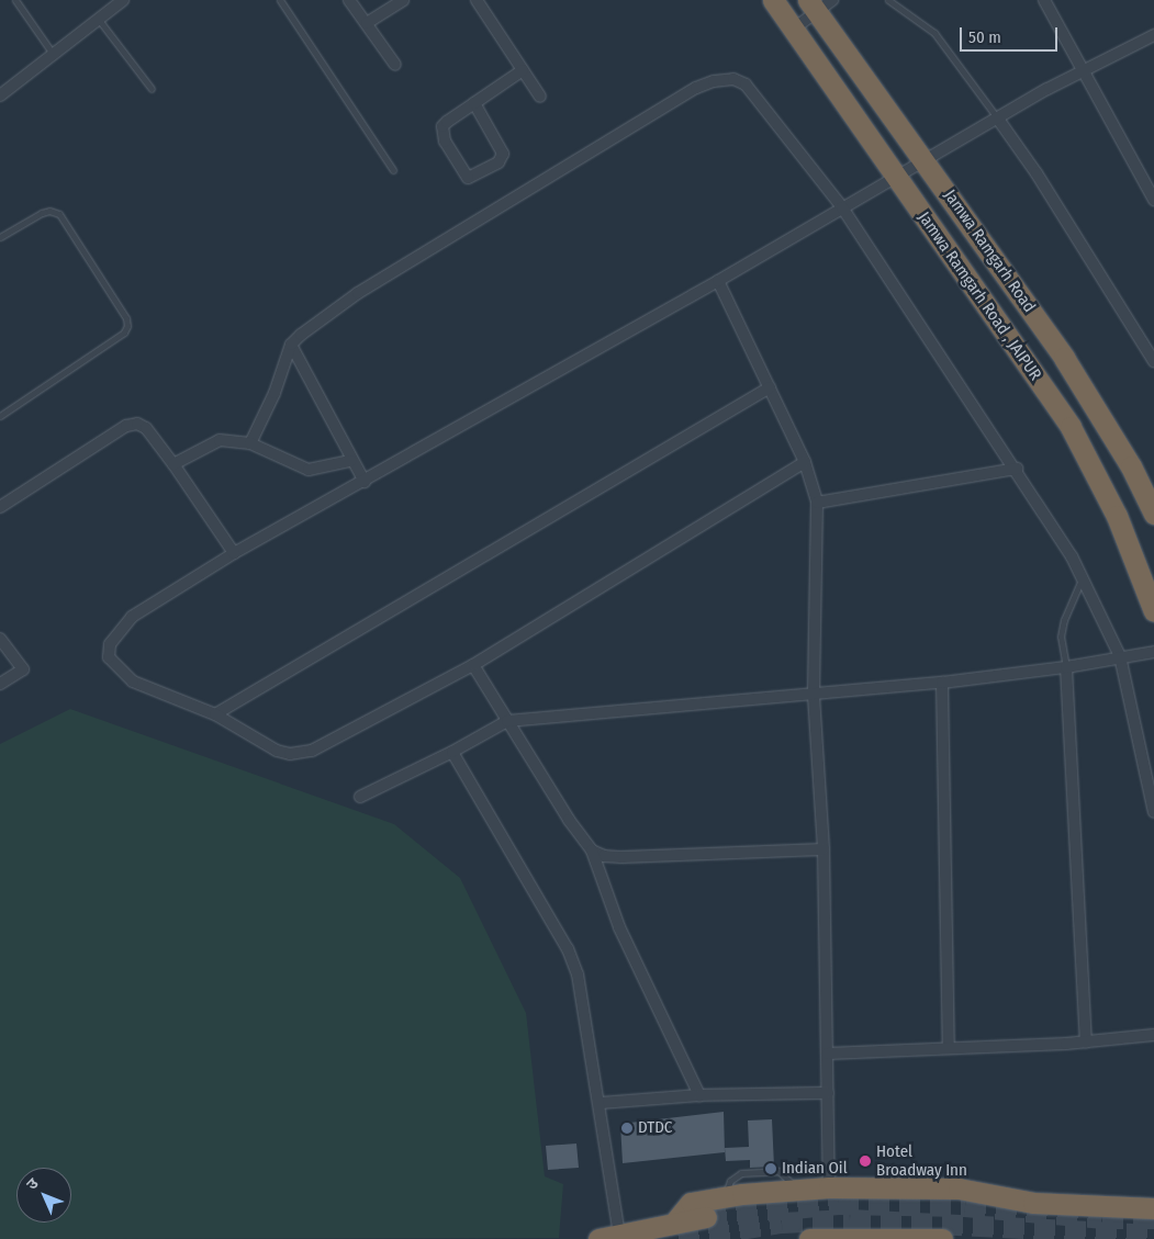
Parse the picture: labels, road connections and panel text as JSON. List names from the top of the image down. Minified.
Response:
{"streets":{"highway":["Jamwa Ramgarh Road","Jamwa Ramgarh Road , JAIPUR"]},"places":["DTDC","Hotel Broadway Inn","Indian Oil"],"scale_bar":"50 m","north":"top left"}
